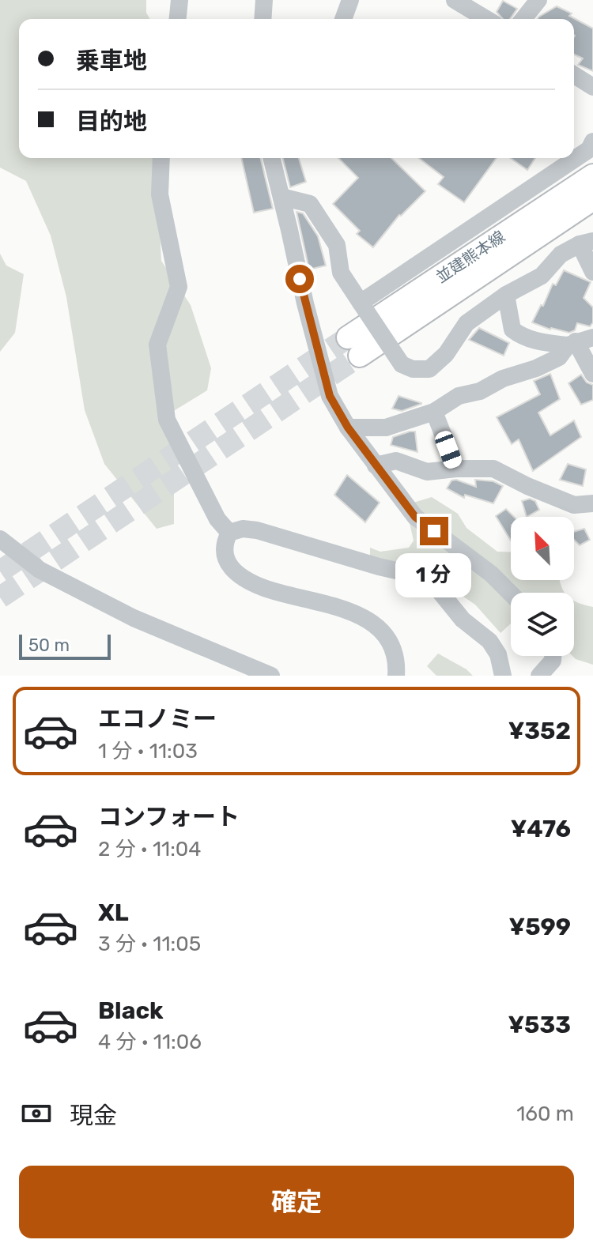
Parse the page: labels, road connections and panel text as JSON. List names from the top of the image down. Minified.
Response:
{"streets":{"main road":["並建熊本線"]},"scale_bar":"50 m","north":"top left","page":{"banner":["乗車地","目的地"],"bubble":"1 分","scale":"50 m","list":[{"name":"エコノミー","note":"1 分 · 11:03","value":"¥352"},{"name":"コンフォート","note":"2 分 · 11:04","value":"¥476"},{"name":"XL","note":"3 分 · 11:05","value":"¥599"},{"name":"Black","note":"4 分 · 11:06","value":"¥533"}],"pay":["現金","160 m"],"buttons":"確定"}}
